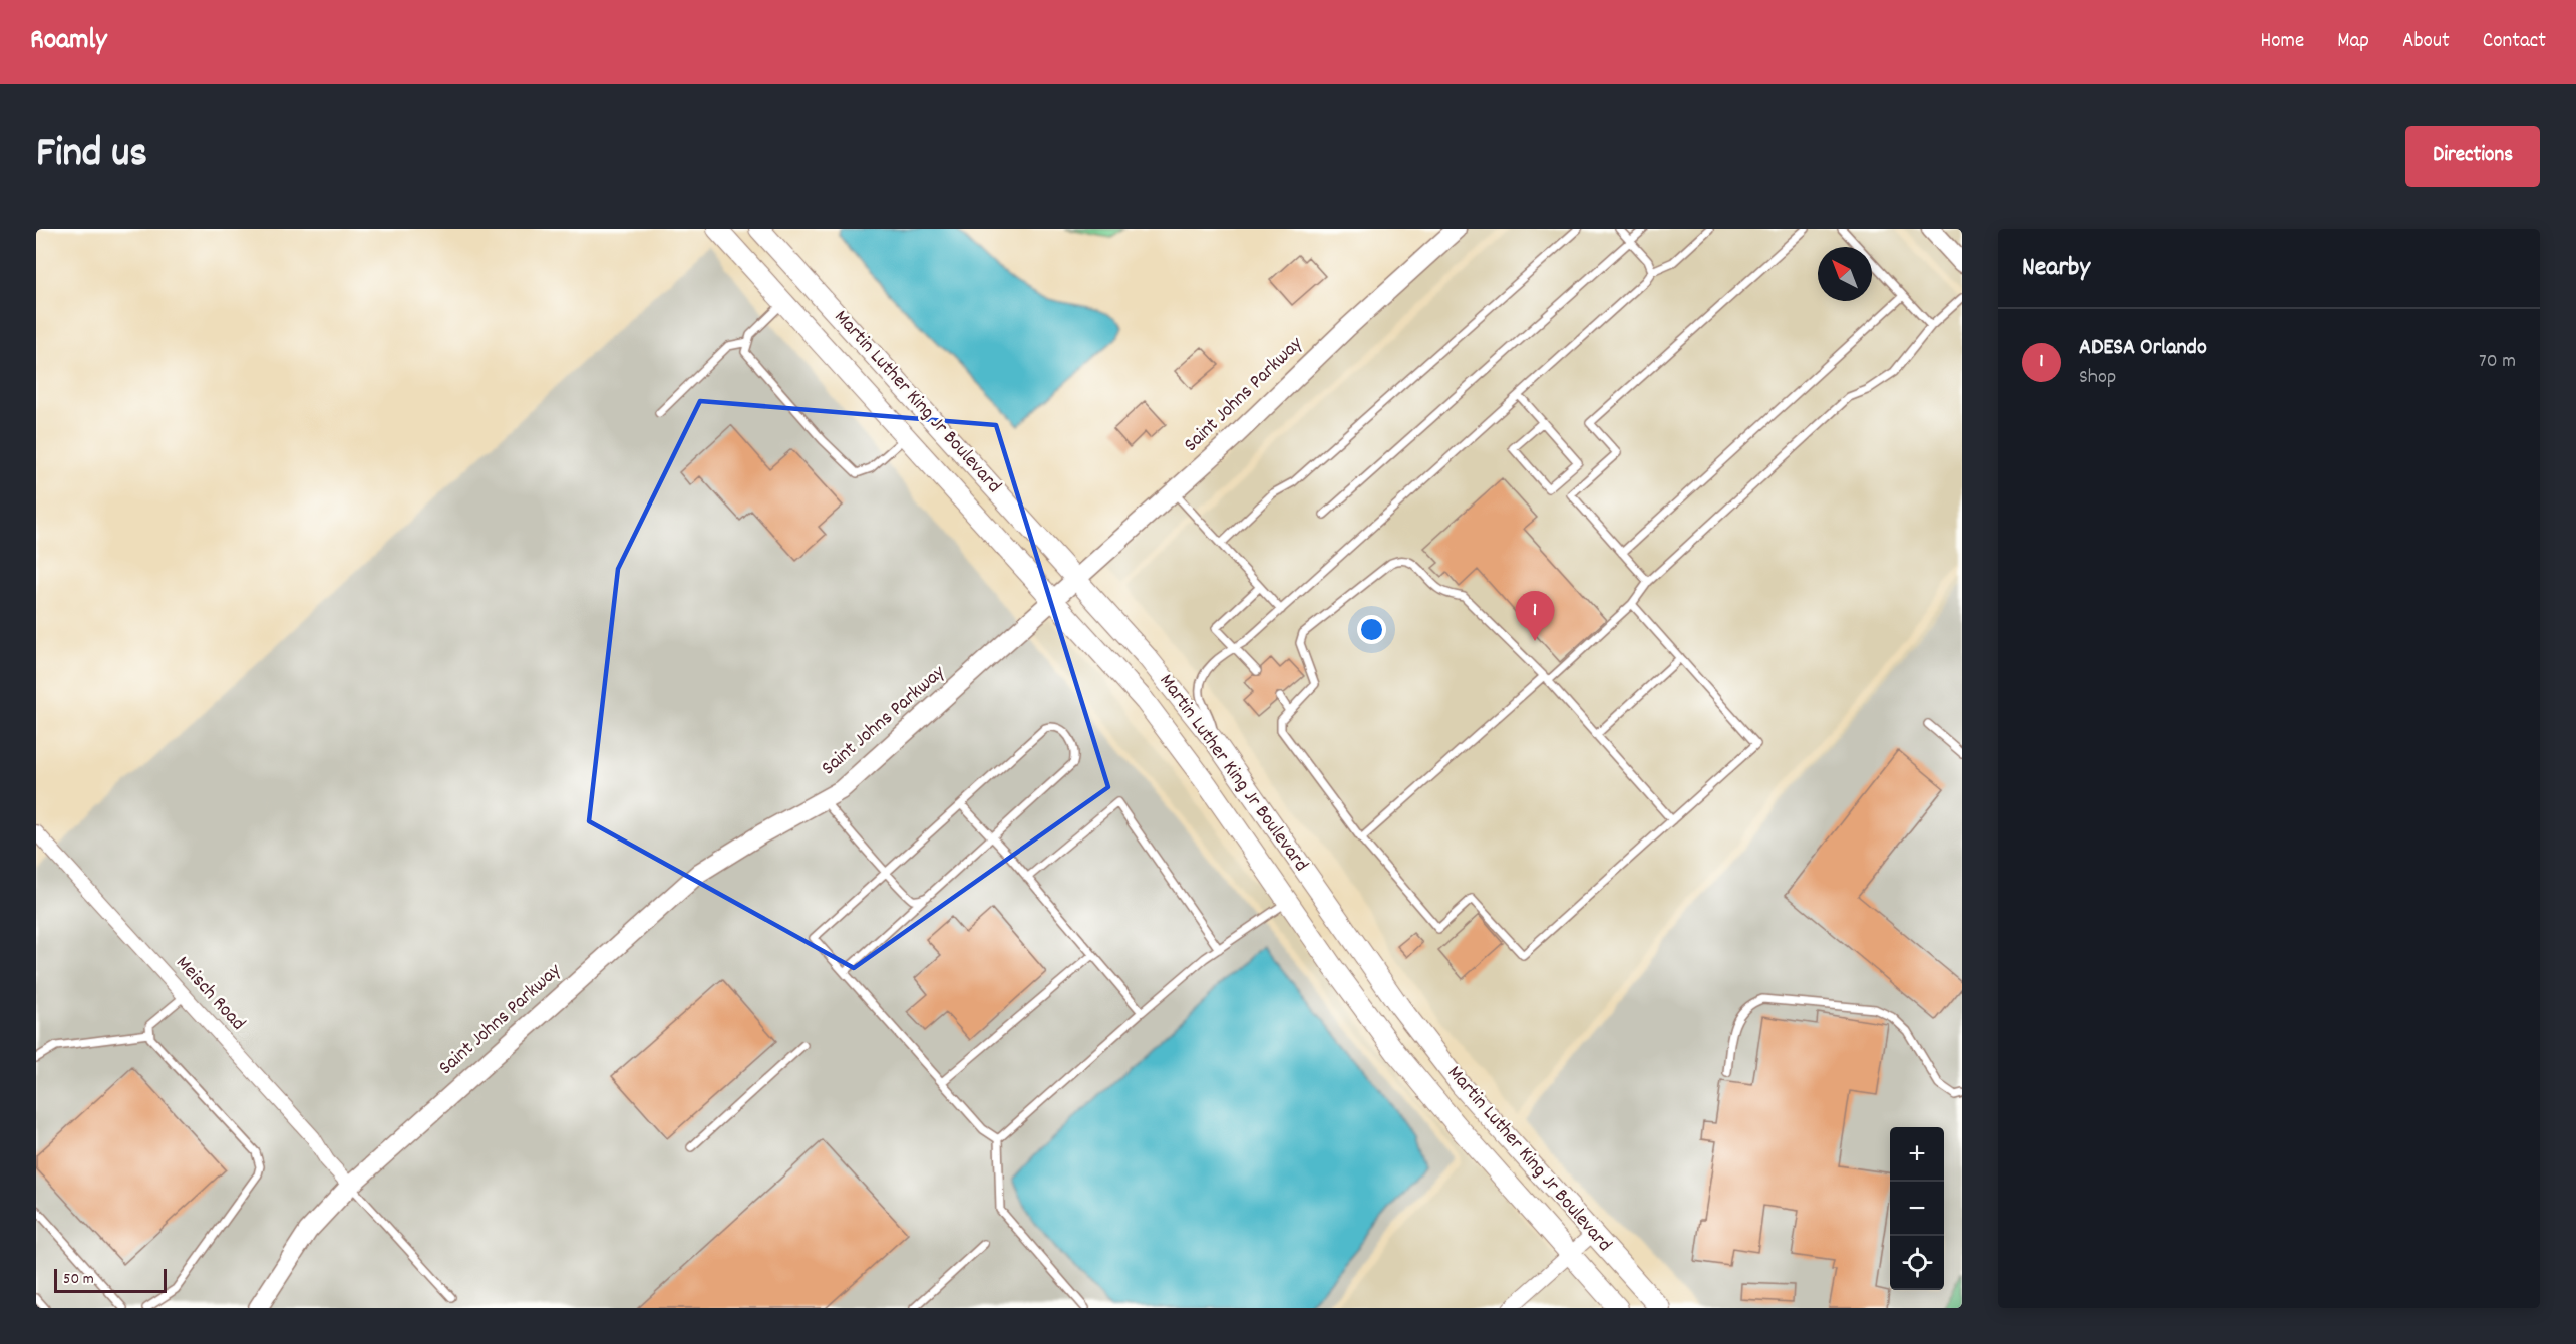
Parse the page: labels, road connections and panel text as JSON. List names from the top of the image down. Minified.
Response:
{"streets":{"main road":["Martin Luther King Jr Boulevard"],"street":["Saint Johns Parkway","Meisch Road"]},"crossings":[["Saint Johns Parkway","Martin Luther King Jr Boulevard"],["Saint Johns Parkway","Meisch Road"]],"scale_bar":"50 m","north":"top left","page":{"header":"Roamly","nav":["Home","Map","About","Contact"],"title":"Find us","buttons":"Directions","heading":"Nearby","list":[{"mark":"1","name":"ADESA Orlando","note":"Shop","value":"70 m"}],"pins":"1","map_buttons":["+","−"],"scale":"50 m"}}
